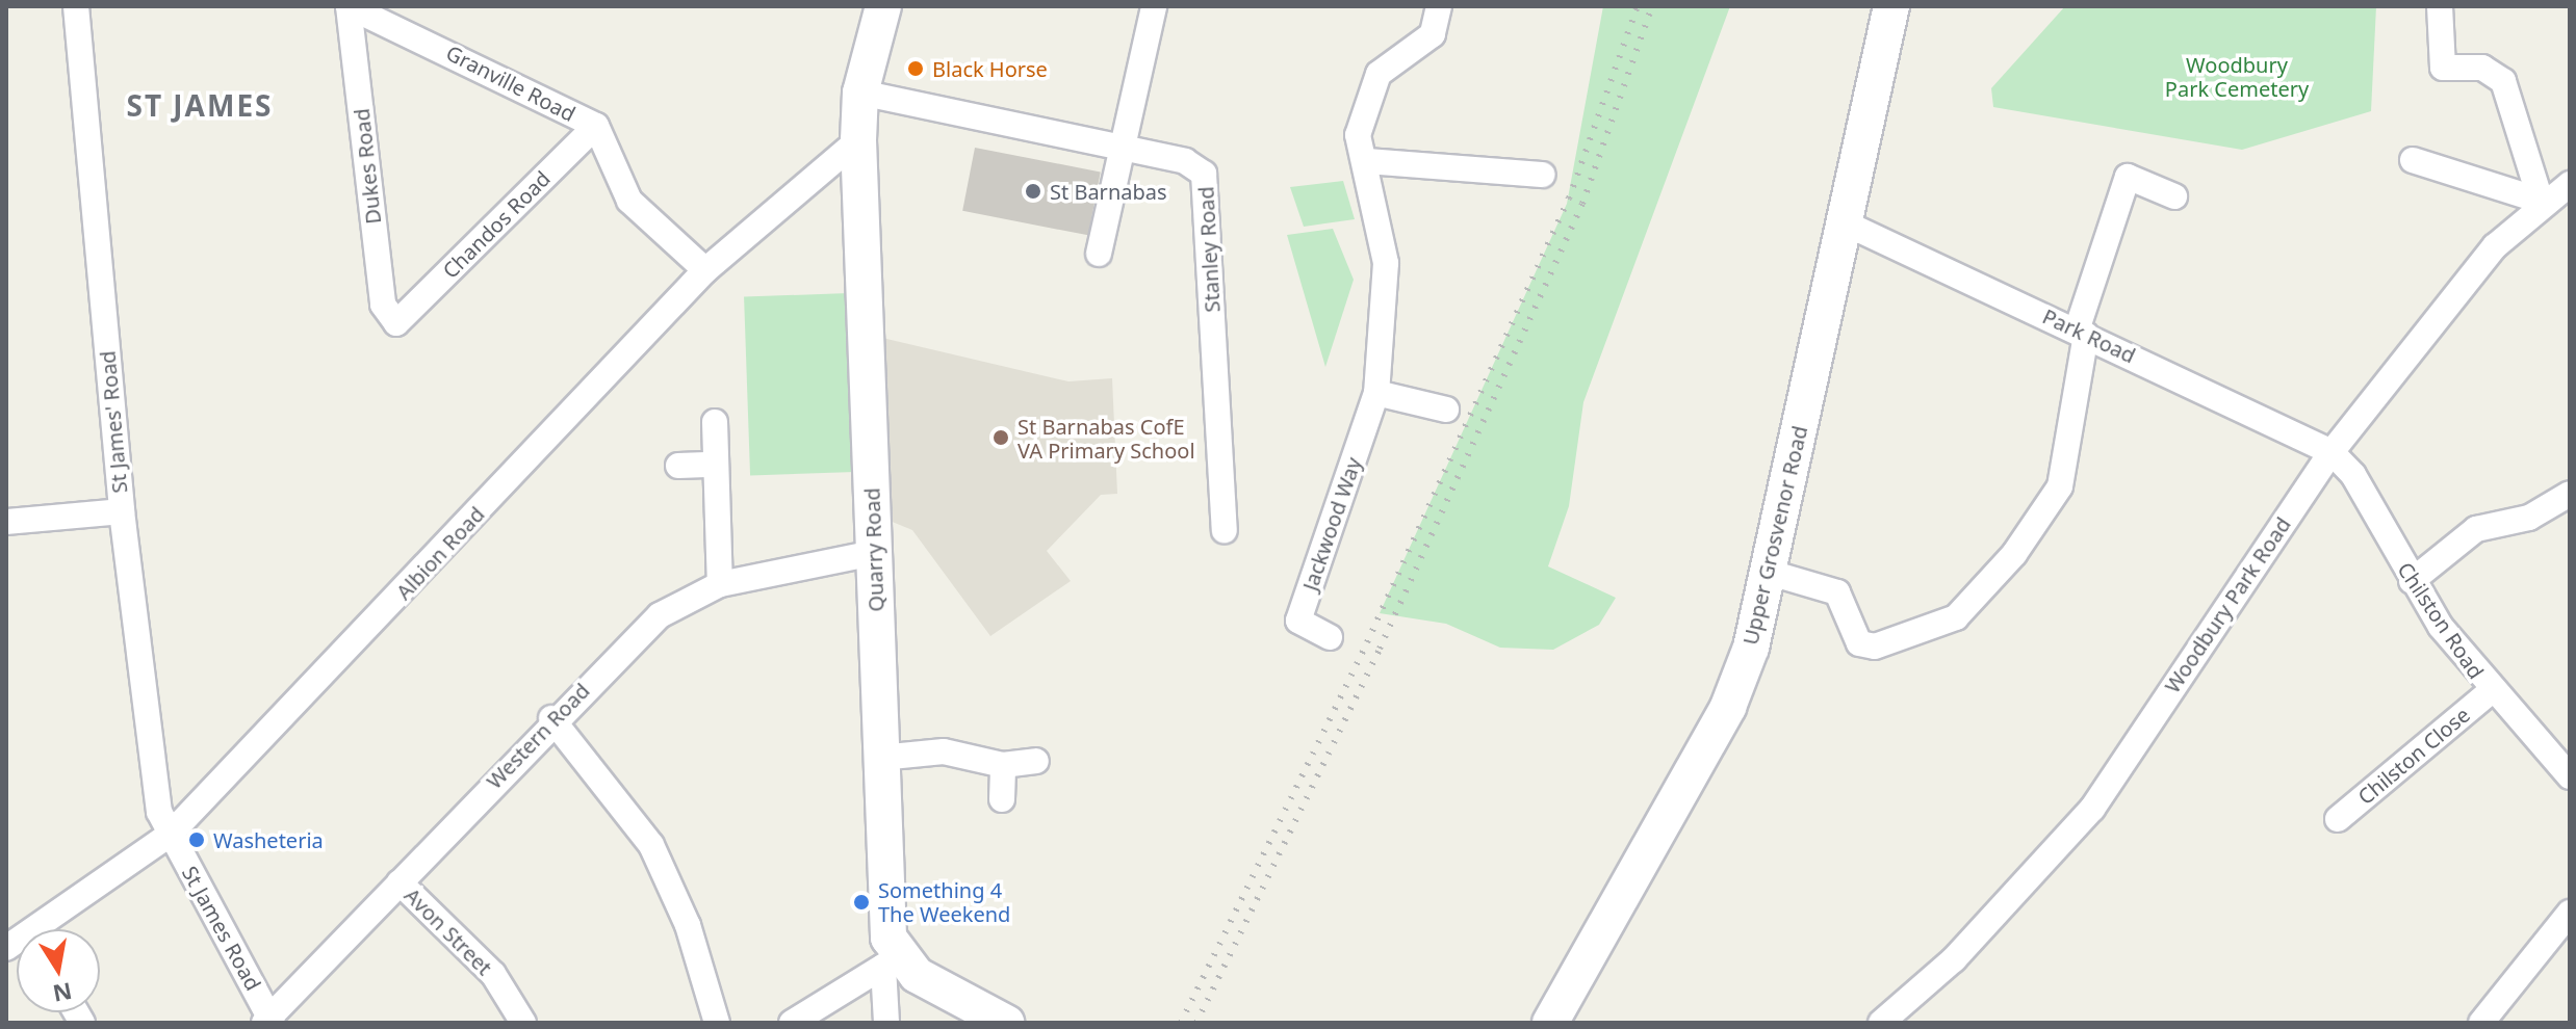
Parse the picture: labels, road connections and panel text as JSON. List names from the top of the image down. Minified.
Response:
{"streets":{"street":["Granville Road","Dukes Road","Chandos Road","Stanley Road","Park Road","St James' Road","Jackwood Way","Upper Grosvenor Road","Quarry Road","Albion Road","Woodbury Park Road","Chilston Road","Western Road","Chilston Close","St James Road","Avon Street"]},"crossings":[["Granville Road","Dukes Road"],["Granville Road","Chandos Road"],["Granville Road","Albion Road"],["Dukes Road","Chandos Road"],["Stanley Road","Quarry Road"],["Park Road","Upper Grosvenor Road"],["Park Road","Woodbury Park Road"],["Park Road","Chilston Road"],["St James' Road","Albion Road"],["St James' Road","St James Road"],["Quarry Road","Albion Road"],["Quarry Road","Western Road"],["Albion Road","St James Road"],["Woodbury Park Road","Chilston Road"],["Chilston Road","Chilston Close"],["Western Road","St James Road"],["Western Road","Avon Street"]],"districts":["ST JAMES"],"parks":["Woodbury Park Cemetery"],"places":["Black Horse","St Barnabas","St Barnabas CofE VA Primary School","Washeteria","Something 4 The Weekend"],"north":"bottom"}
